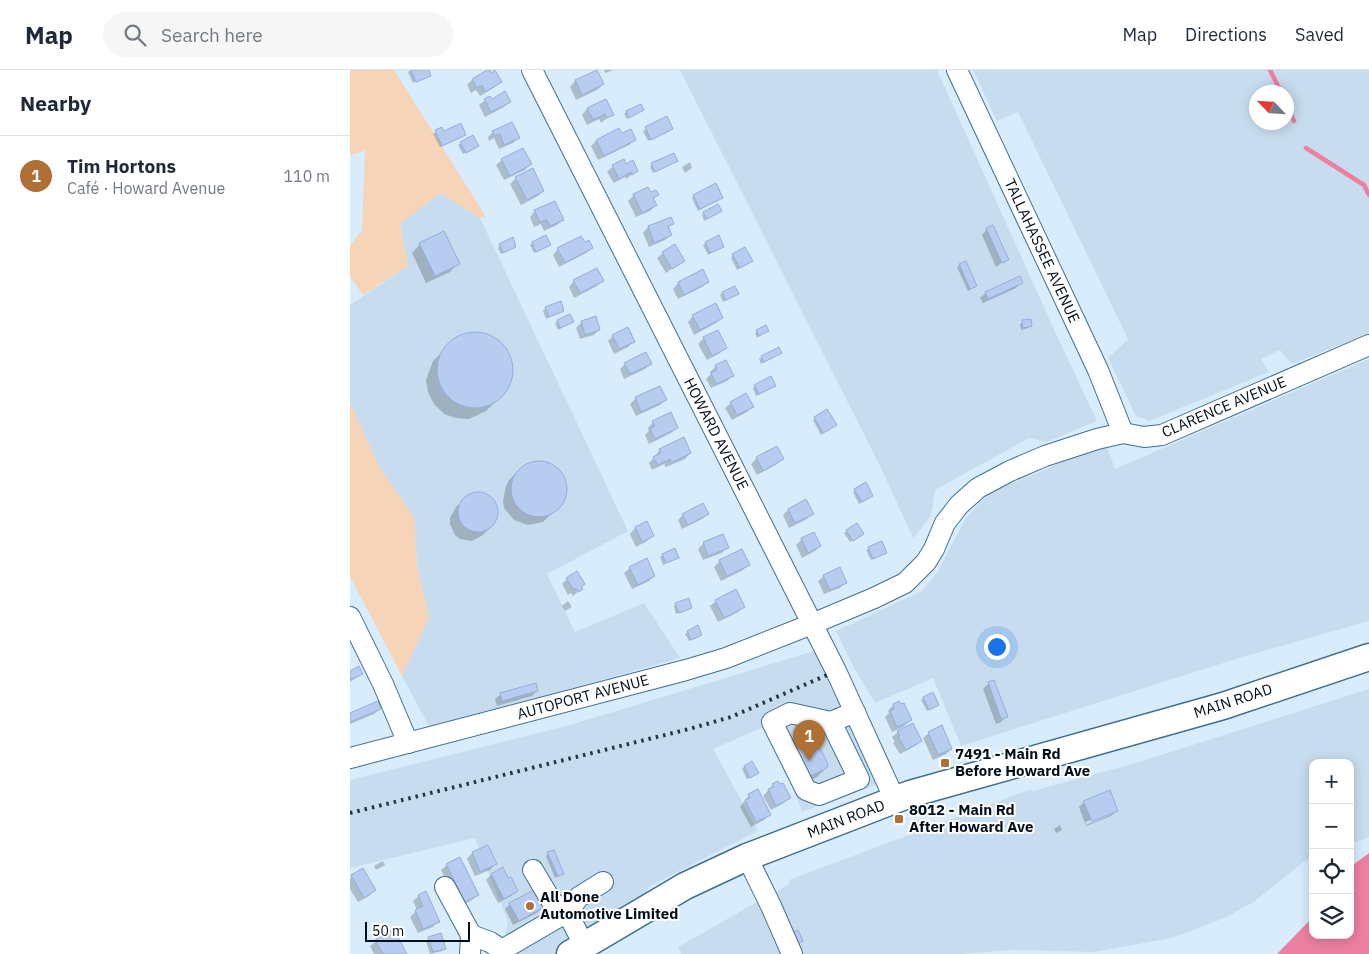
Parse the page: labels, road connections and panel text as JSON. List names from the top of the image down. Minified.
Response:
{"streets":{"main road":["MAIN ROAD"],"street":["TALLAHASSEE AVENUE","CLARENCE AVENUE","HOWARD AVENUE","AUTOPORT AVENUE"]},"crossings":[["TALLAHASSEE AVENUE","CLARENCE AVENUE"],["CLARENCE AVENUE","HOWARD AVENUE"],["CLARENCE AVENUE","AUTOPORT AVENUE"],["HOWARD AVENUE","AUTOPORT AVENUE"],["HOWARD AVENUE","MAIN ROAD"]],"places":{"transit":["7491 - Main Rd Before Howard Ave","8012 - Main Rd After Howard Ave"],"other":["All Done Automotive Limited"]},"scale_bar":"50 m","north":"top left","page":{"header":"Map","search":"Search here","nav":["Map","Directions","Saved"],"heading":"Nearby","list":[{"mark":"1","name":"Tim Hortons","note":"Café · Howard Avenue","value":"110 m"}],"pins":"1","map_buttons":["+","−"],"scale":"50 m"}}
